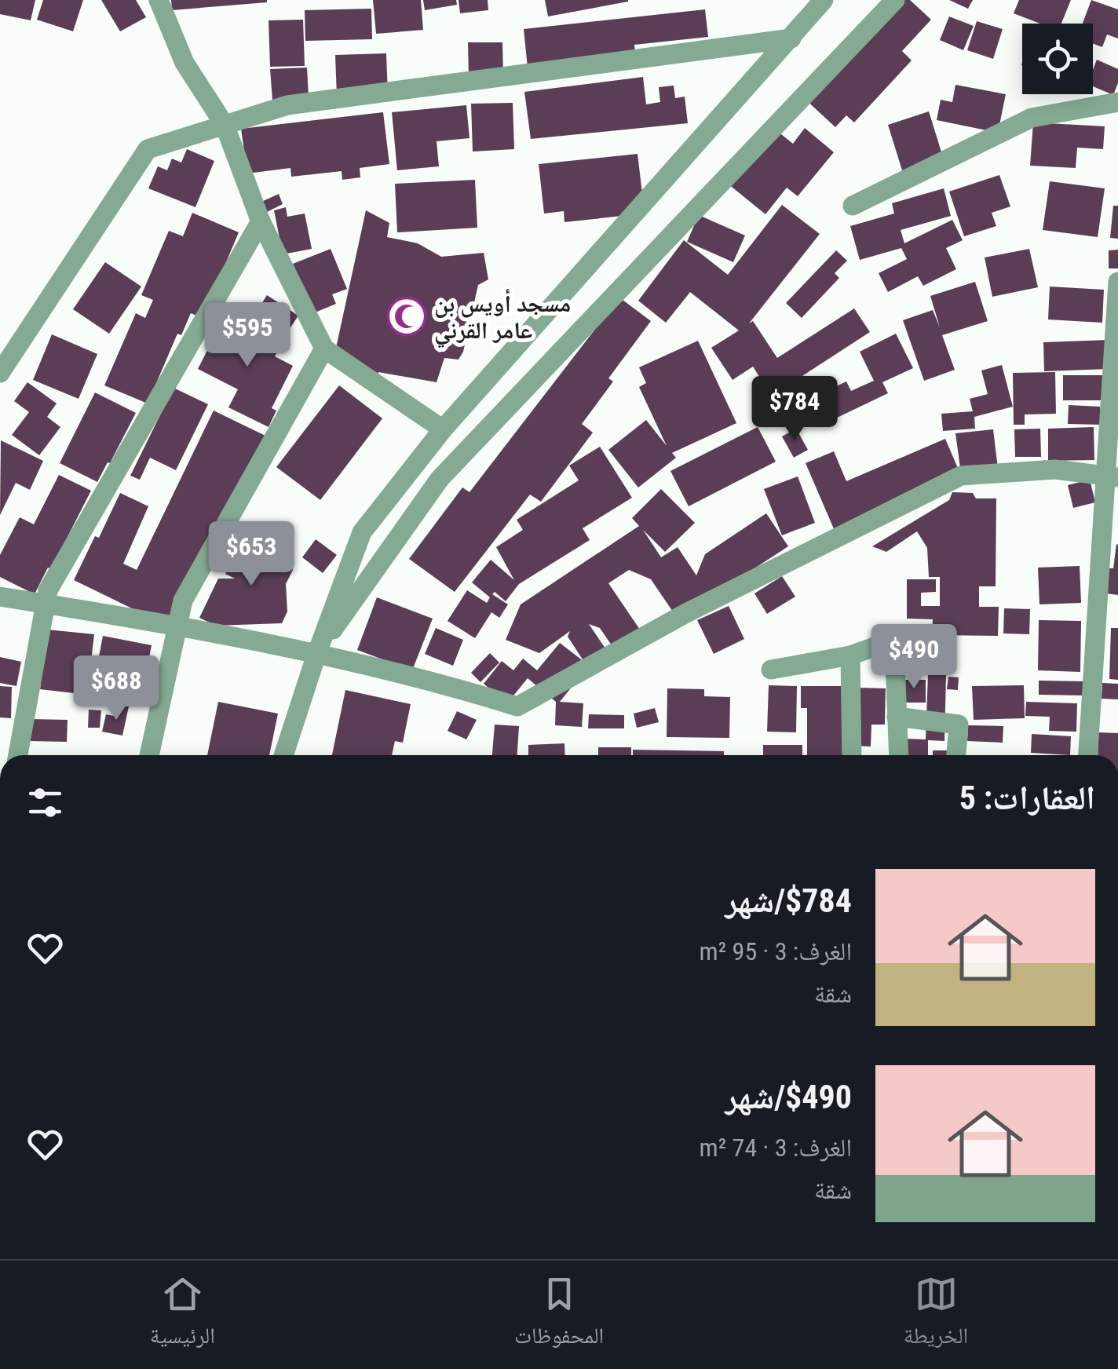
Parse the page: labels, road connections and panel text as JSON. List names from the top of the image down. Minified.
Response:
{"places":{"mosque":["مسجد أويس بن عامر القرني"]},"page":{"price":["$595","$784","$653","$490","$688"],"heading":"العقارات: 5","list":[{"name":"$784/شهر","note":"الغرف: 3 · 95 m² · شقة"},{"name":"$490/شهر","note":"الغرف: 3 · 74 m² · شقة"}],"tabs":["الخريطة","المحفوظات","الرئيسية"]}}
